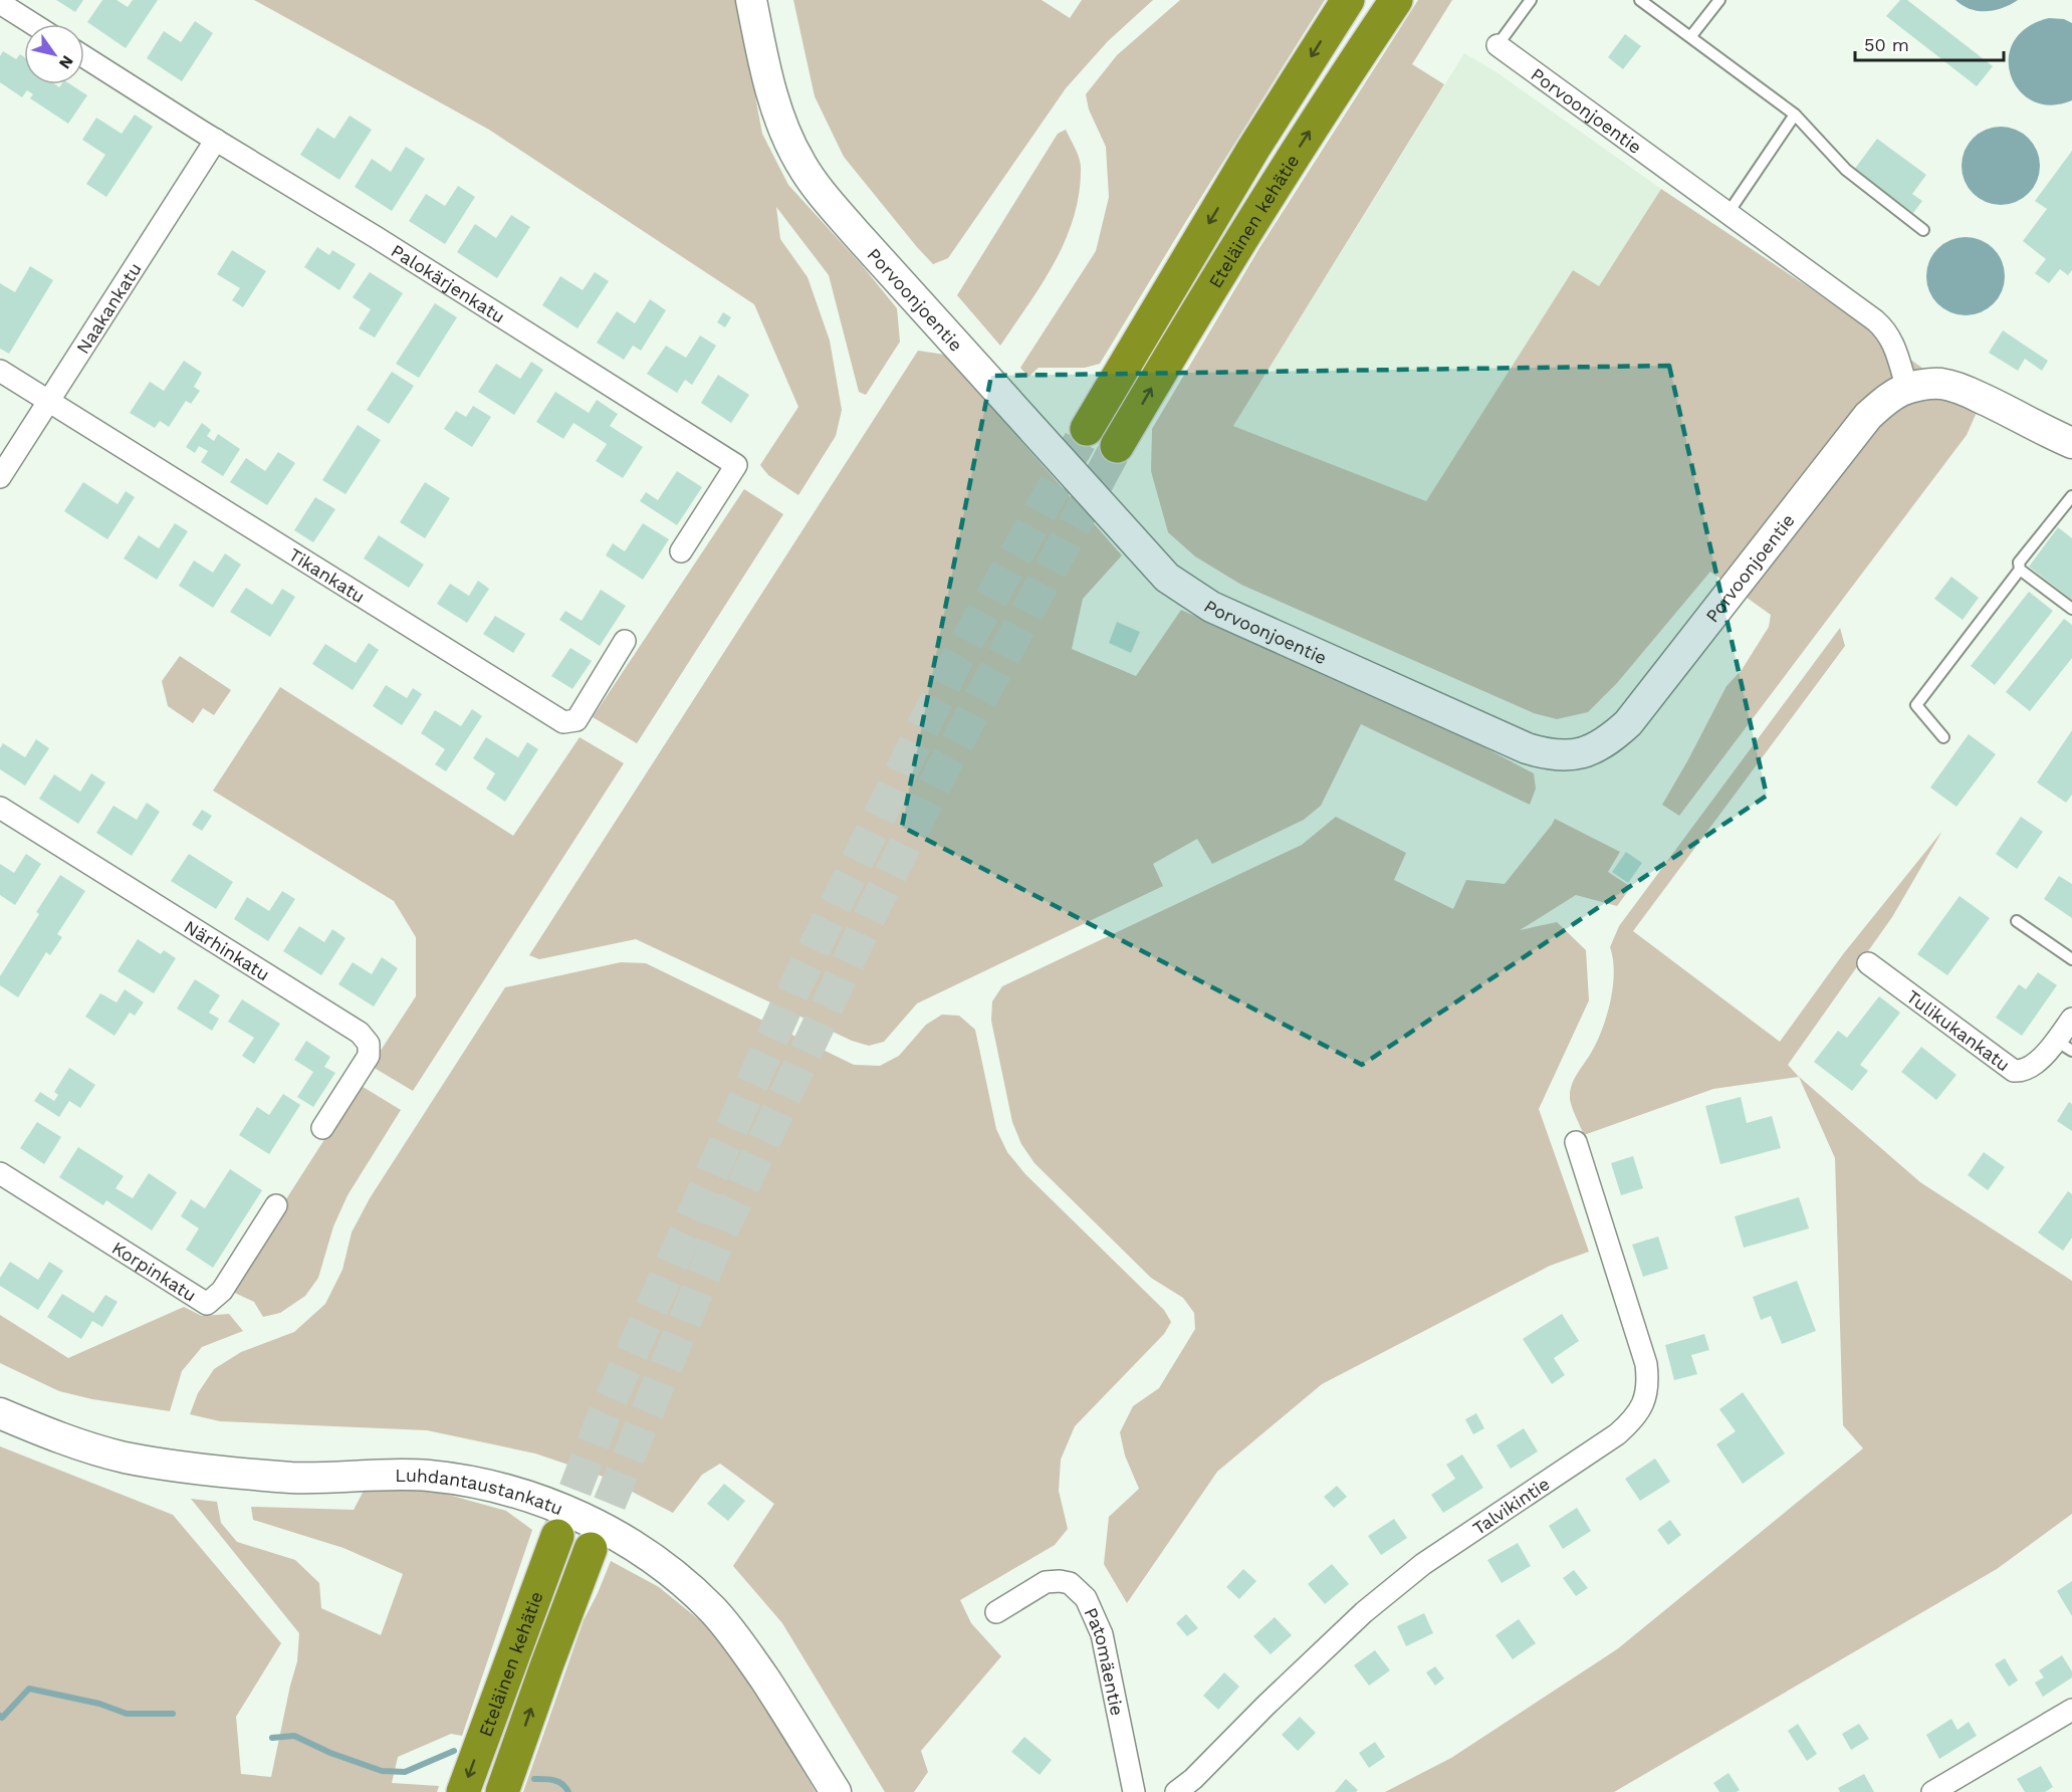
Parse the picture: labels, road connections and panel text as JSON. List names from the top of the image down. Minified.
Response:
{"streets":{"highway":["Eteläinen kehätie"],"street":["Porvoonjoentie","Palokärjenkatu","Naakankatu","Tikankatu","Närhinkatu","Tulikukankatu","Korpinkatu","Luhdantaustankatu","Talvikintie","Patomäentie"]},"crossings":[["Palokärjenkatu","Naakankatu"],["Naakankatu","Tikankatu"]],"scale_bar":"50 m","north":"bottom right"}
